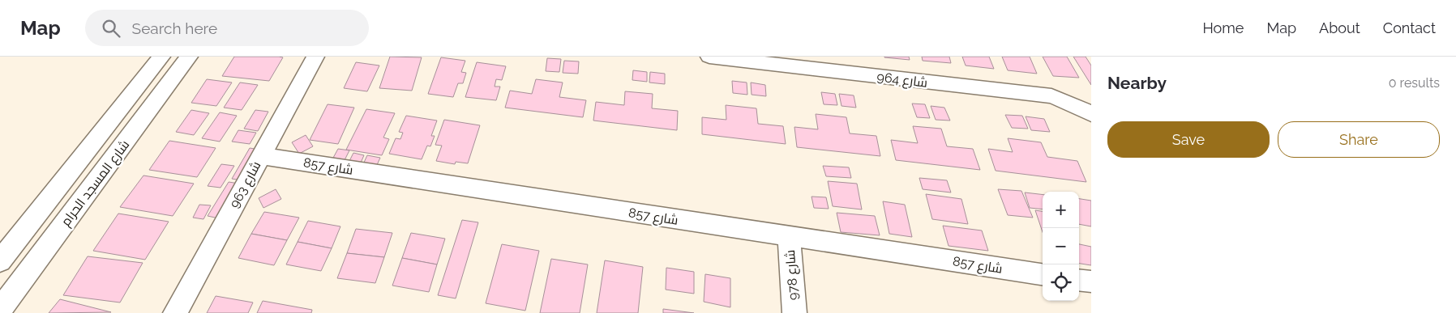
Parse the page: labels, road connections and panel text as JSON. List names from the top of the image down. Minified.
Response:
{"streets":{"street":["شارع 964","شارع 857","شارع المسجد الحرام","شارع 963","شارع 978"]},"crossings":[["شارع 857","شارع 963"],["شارع 857","شارع 978"]],"page":{"header":"Map","search":"Search here","nav":["Home","Map","About","Contact"],"heading":["Nearby","0 results"],"buttons":["Save","Share"],"map_buttons":["+","−"]}}
